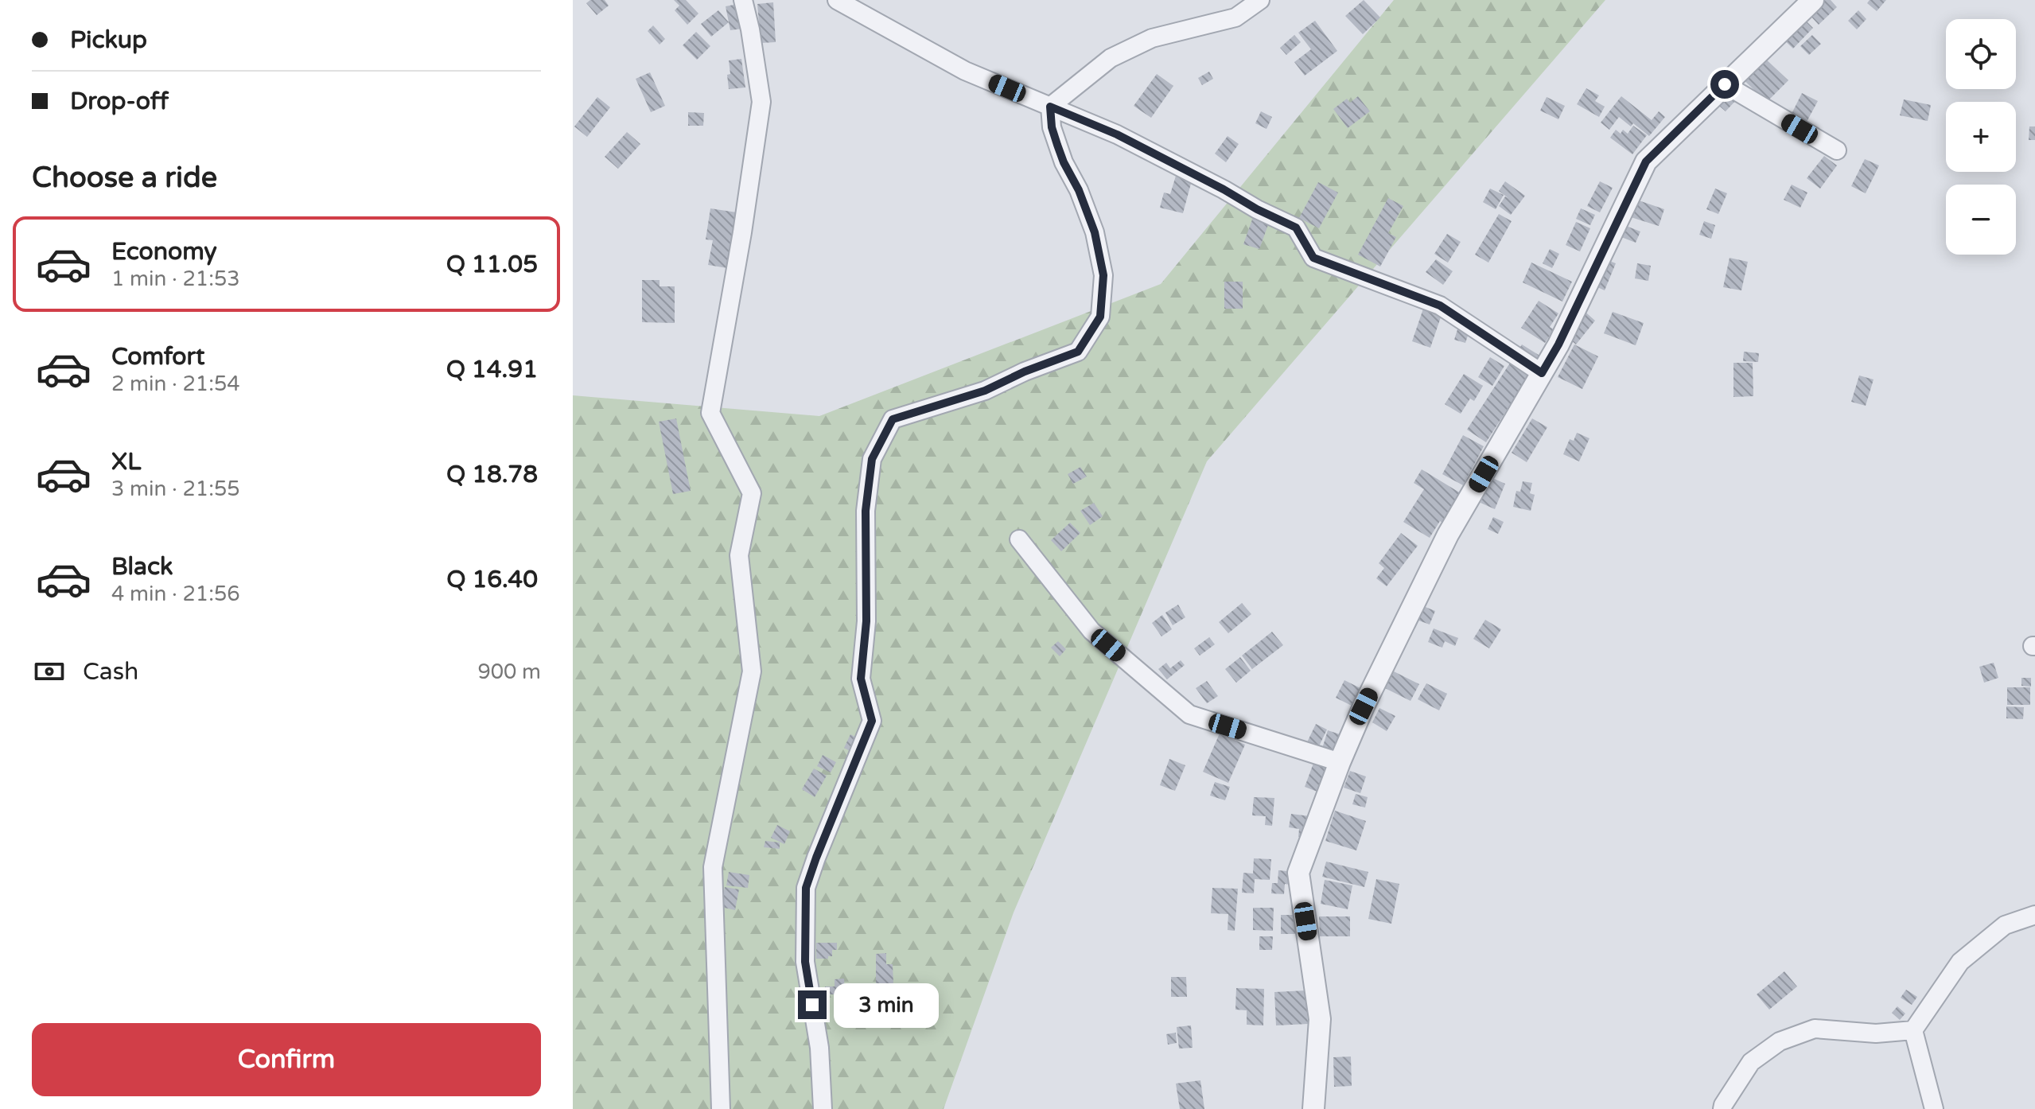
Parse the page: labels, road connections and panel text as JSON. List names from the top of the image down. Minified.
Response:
{"page":{"banner":["Pickup","Drop-off"],"map_buttons":["+","−"],"heading":"Choose a ride","list":[{"name":"Economy","note":"1 min · 21:53","value":"Q 11.05"},{"name":"Comfort","note":"2 min · 21:54","value":"Q 14.91"},{"name":"XL","note":"3 min · 21:55","value":"Q 18.78"},{"name":"Black","note":"4 min · 21:56","value":"Q 16.40"}],"pay":["Cash","900 m"],"bubble":"3 min","buttons":"Confirm"}}
